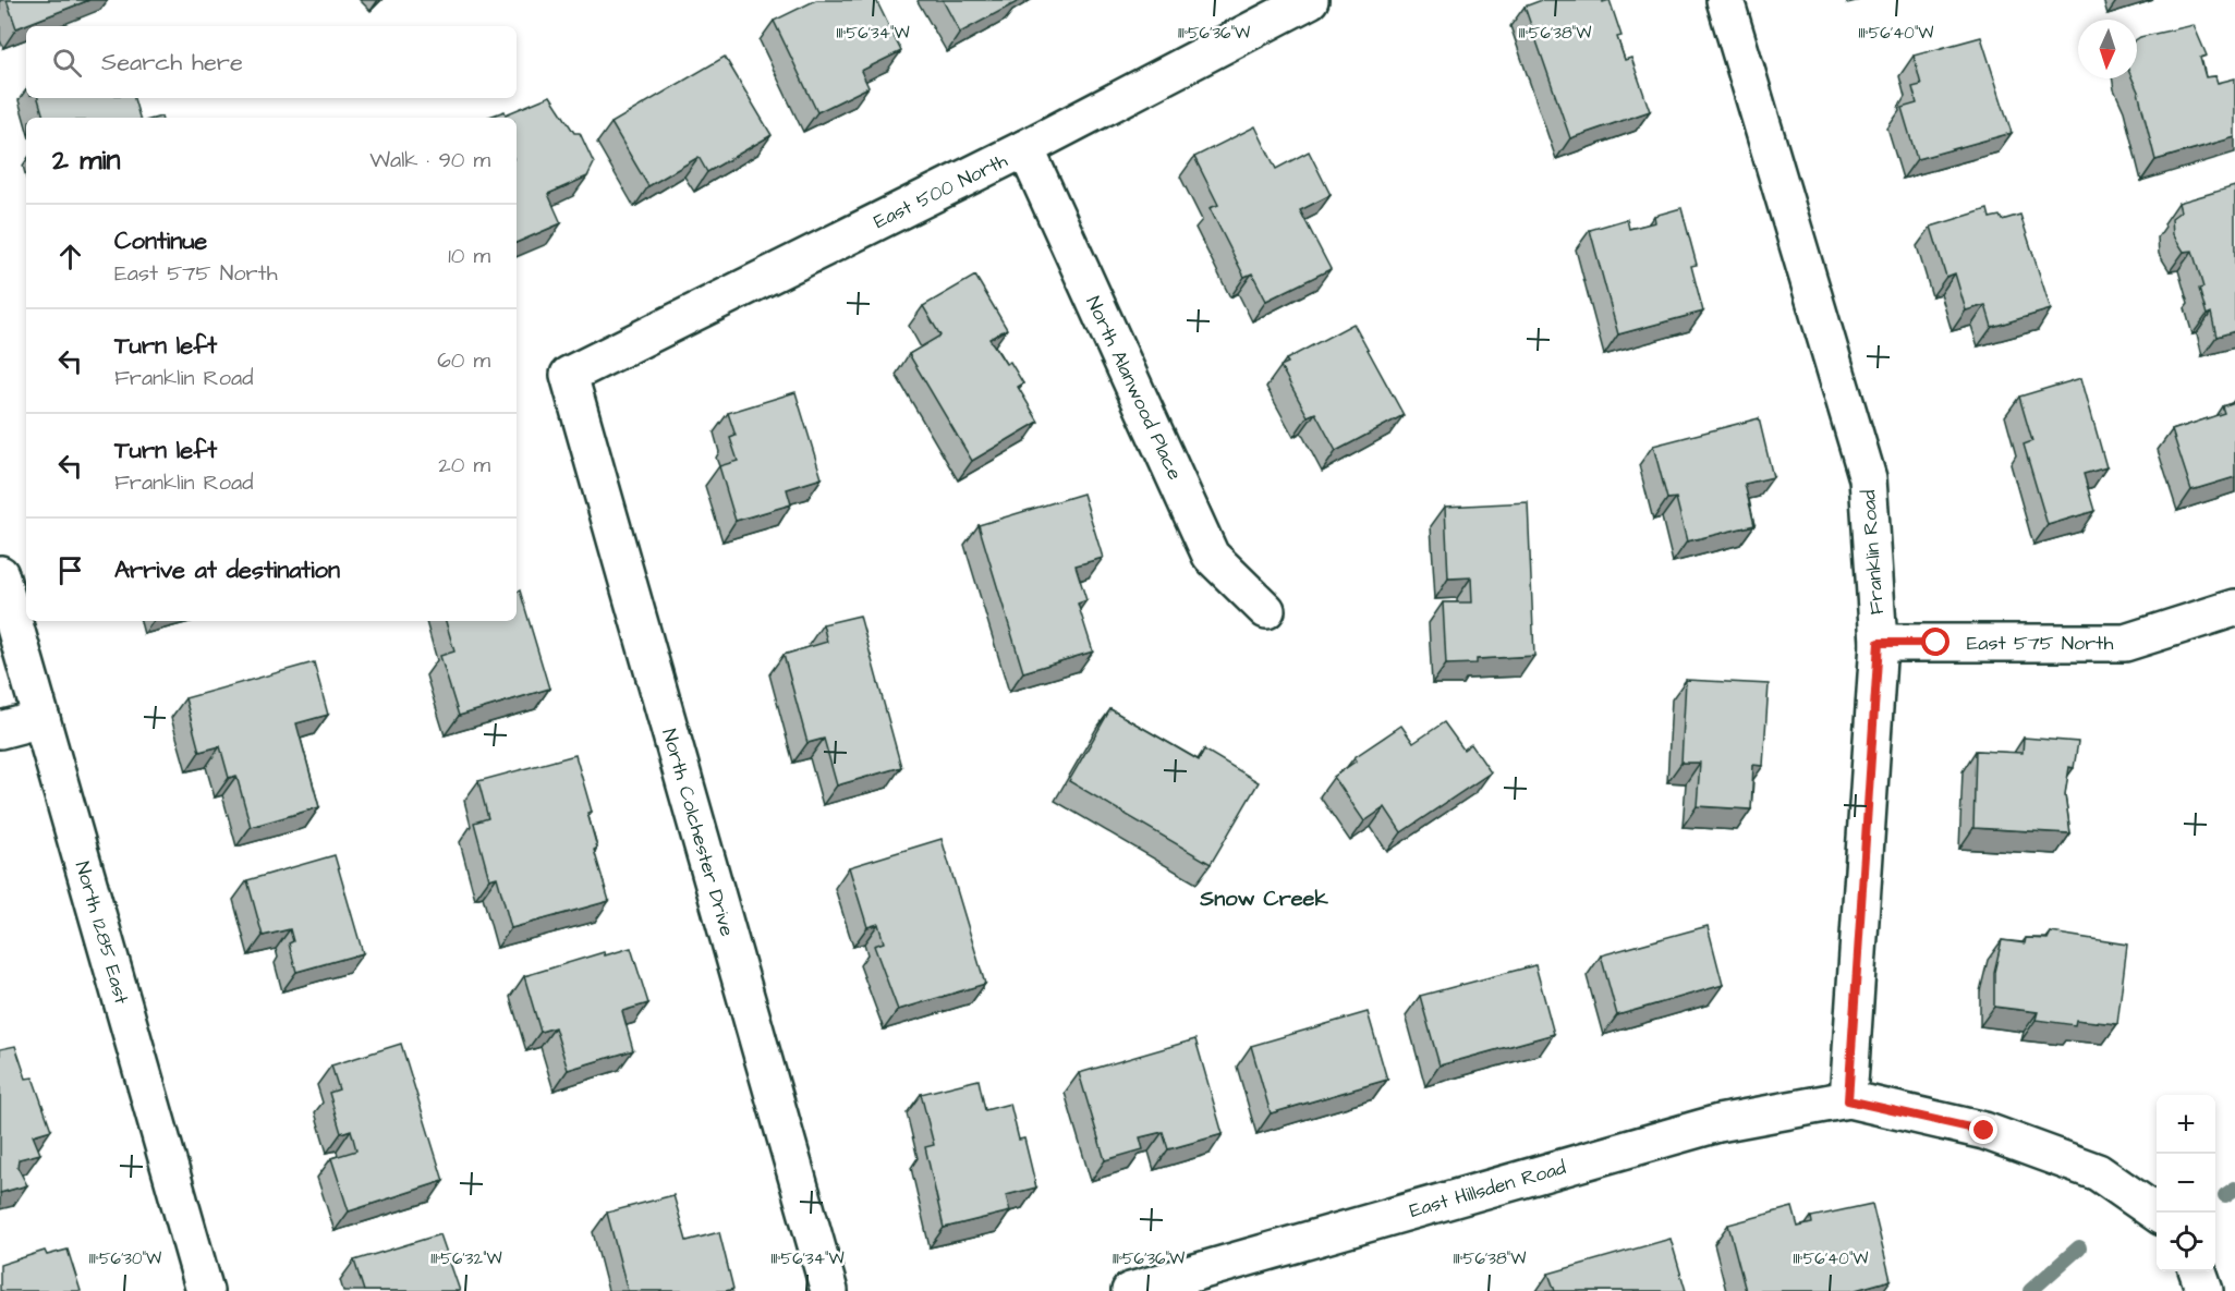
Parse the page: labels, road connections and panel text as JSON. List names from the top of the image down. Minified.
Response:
{"streets":{"street":["East 500 North","North Alanwood Place","Franklin Road","East 575 North","North Colchester Drive","North 1285 East","East Hillsden Road"]},"crossings":[["East 500 North","North Alanwood Place"],["East 500 North","North Colchester Drive"],["Franklin Road","East 575 North"],["Franklin Road","East Hillsden Road"]],"districts":["Snow Creek"],"north":"bottom","page":{"search":"Search here","heading":["2 min","Walk · 90 m"],"list":[["Continue","East 575 North","10 m"],["Turn left","Franklin Road","60 m"],["Turn left","Franklin Road","20 m"],"Arrive at destination"],"map_buttons":["+","−"]},"coordinates":["111°56'34\"W","111°56'36\"W","111°56'38\"W","111°56'40\"W","111°56'30\"W","111°56'32\"W"]}
